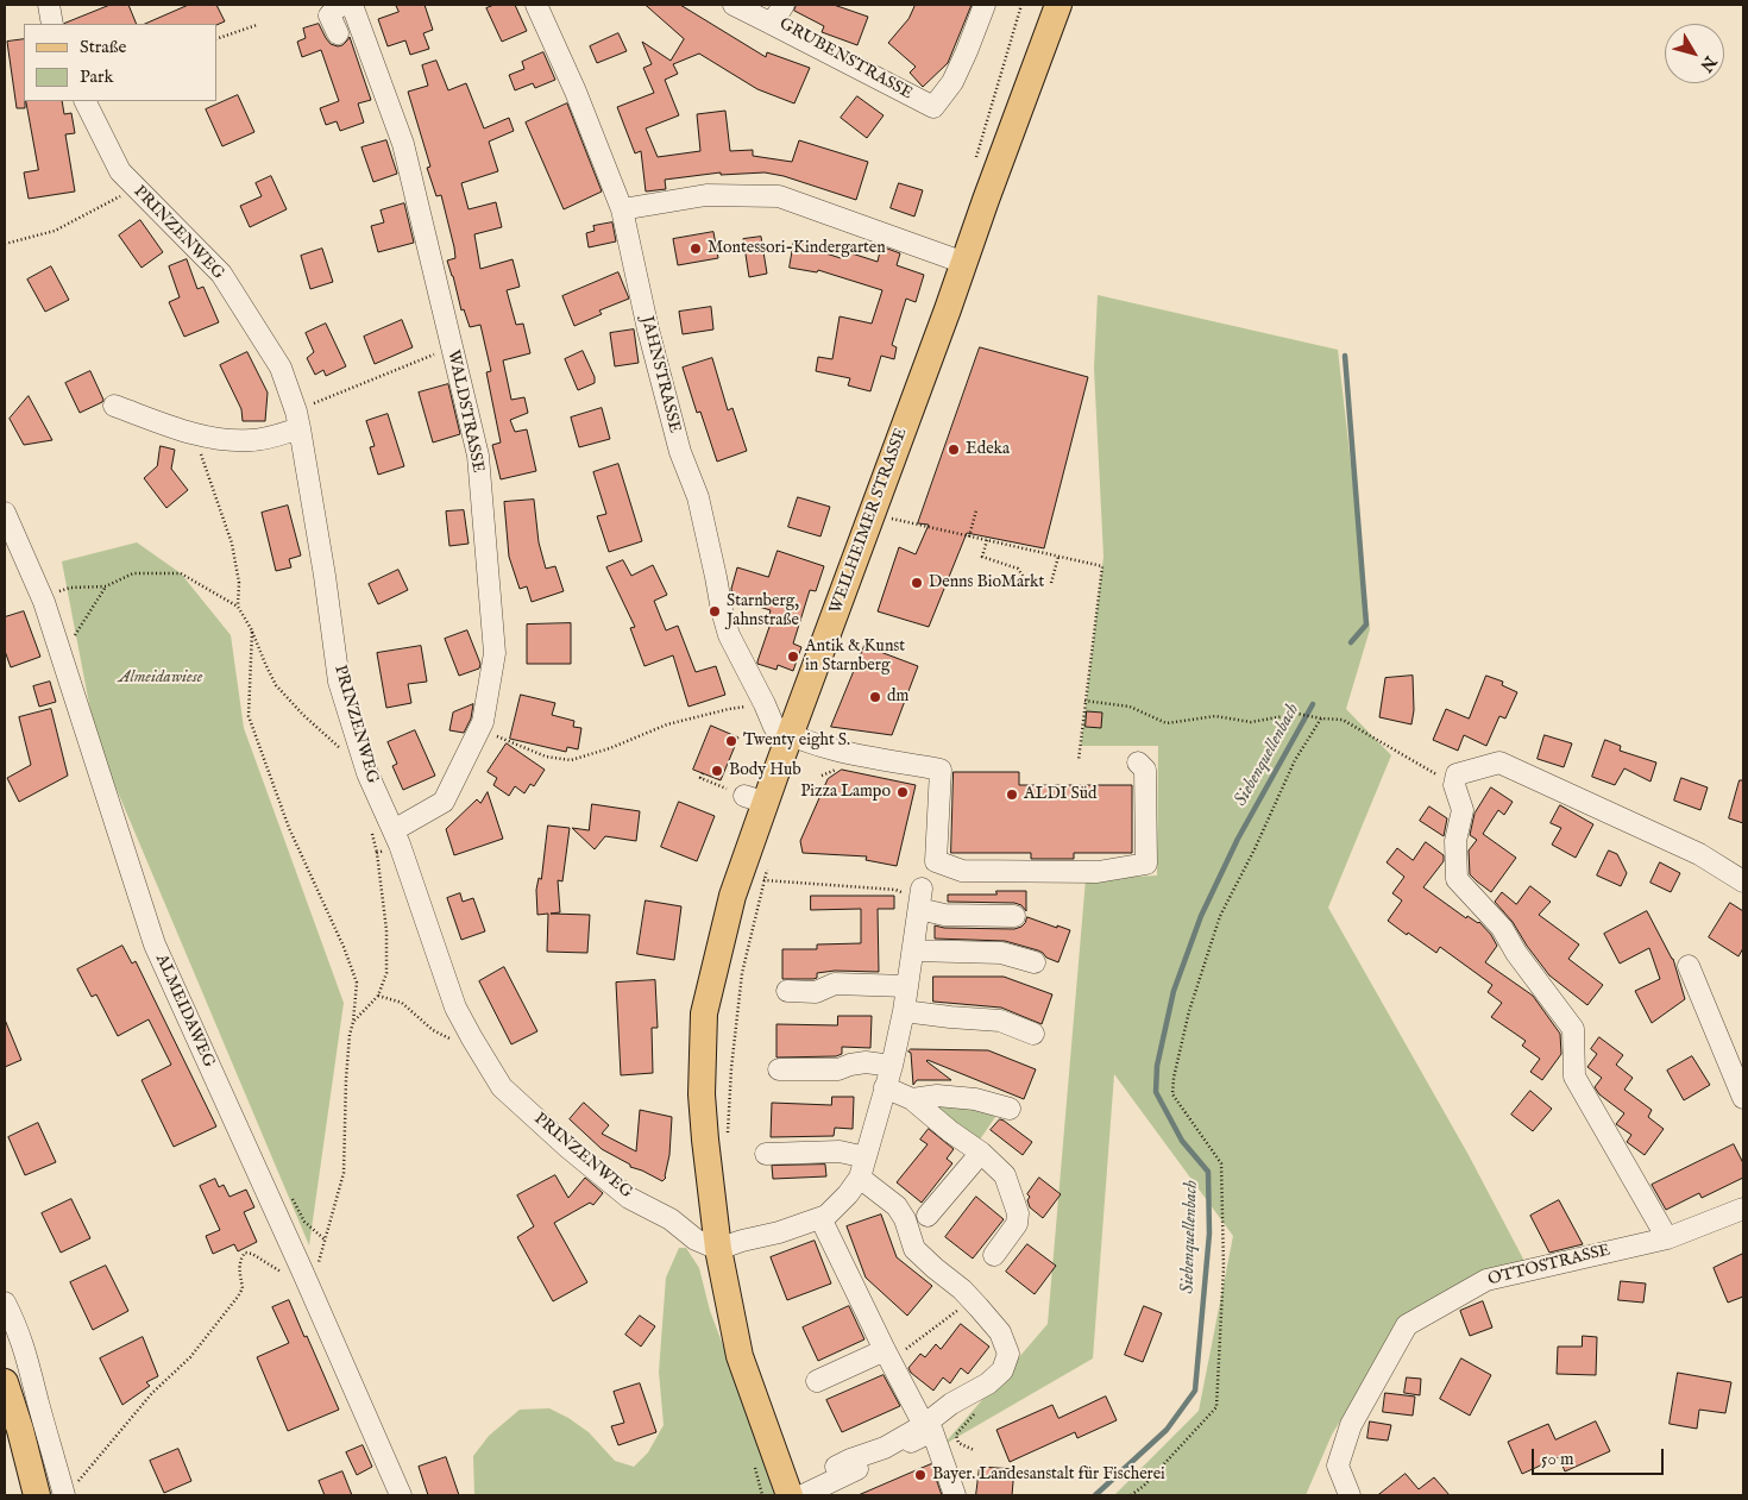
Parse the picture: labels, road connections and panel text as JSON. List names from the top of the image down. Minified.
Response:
{"streets":{"main road":["WEILHEIMER STRASSE"],"street":["GRUBENSTRASSE","PRINZENWEG","JAHNSTRASSE","WALDSTRASSE","ALMEIDAWEG","OTTOSTRASSE"]},"crossings":[["PRINZENWEG","WALDSTRASSE"],["PRINZENWEG","WEILHEIMER STRASSE"],["JAHNSTRASSE","WEILHEIMER STRASSE"]],"water":["Siebenquellenbach"],"parks":["Almeidawiese"],"places":["Montessori-Kindergarten","Edeka","Denns BioMarkt","Starnberg, Jahnstraße","Antik & Kunst in Starnberg","dm","Twenty eight S.","Body Hub","Pizza Lampo","ALDI Süd","Bayer. Landesanstalt für Fischerei"],"legend":["Straße","Park"],"scale_bar":"50 m","north":"bottom right"}
